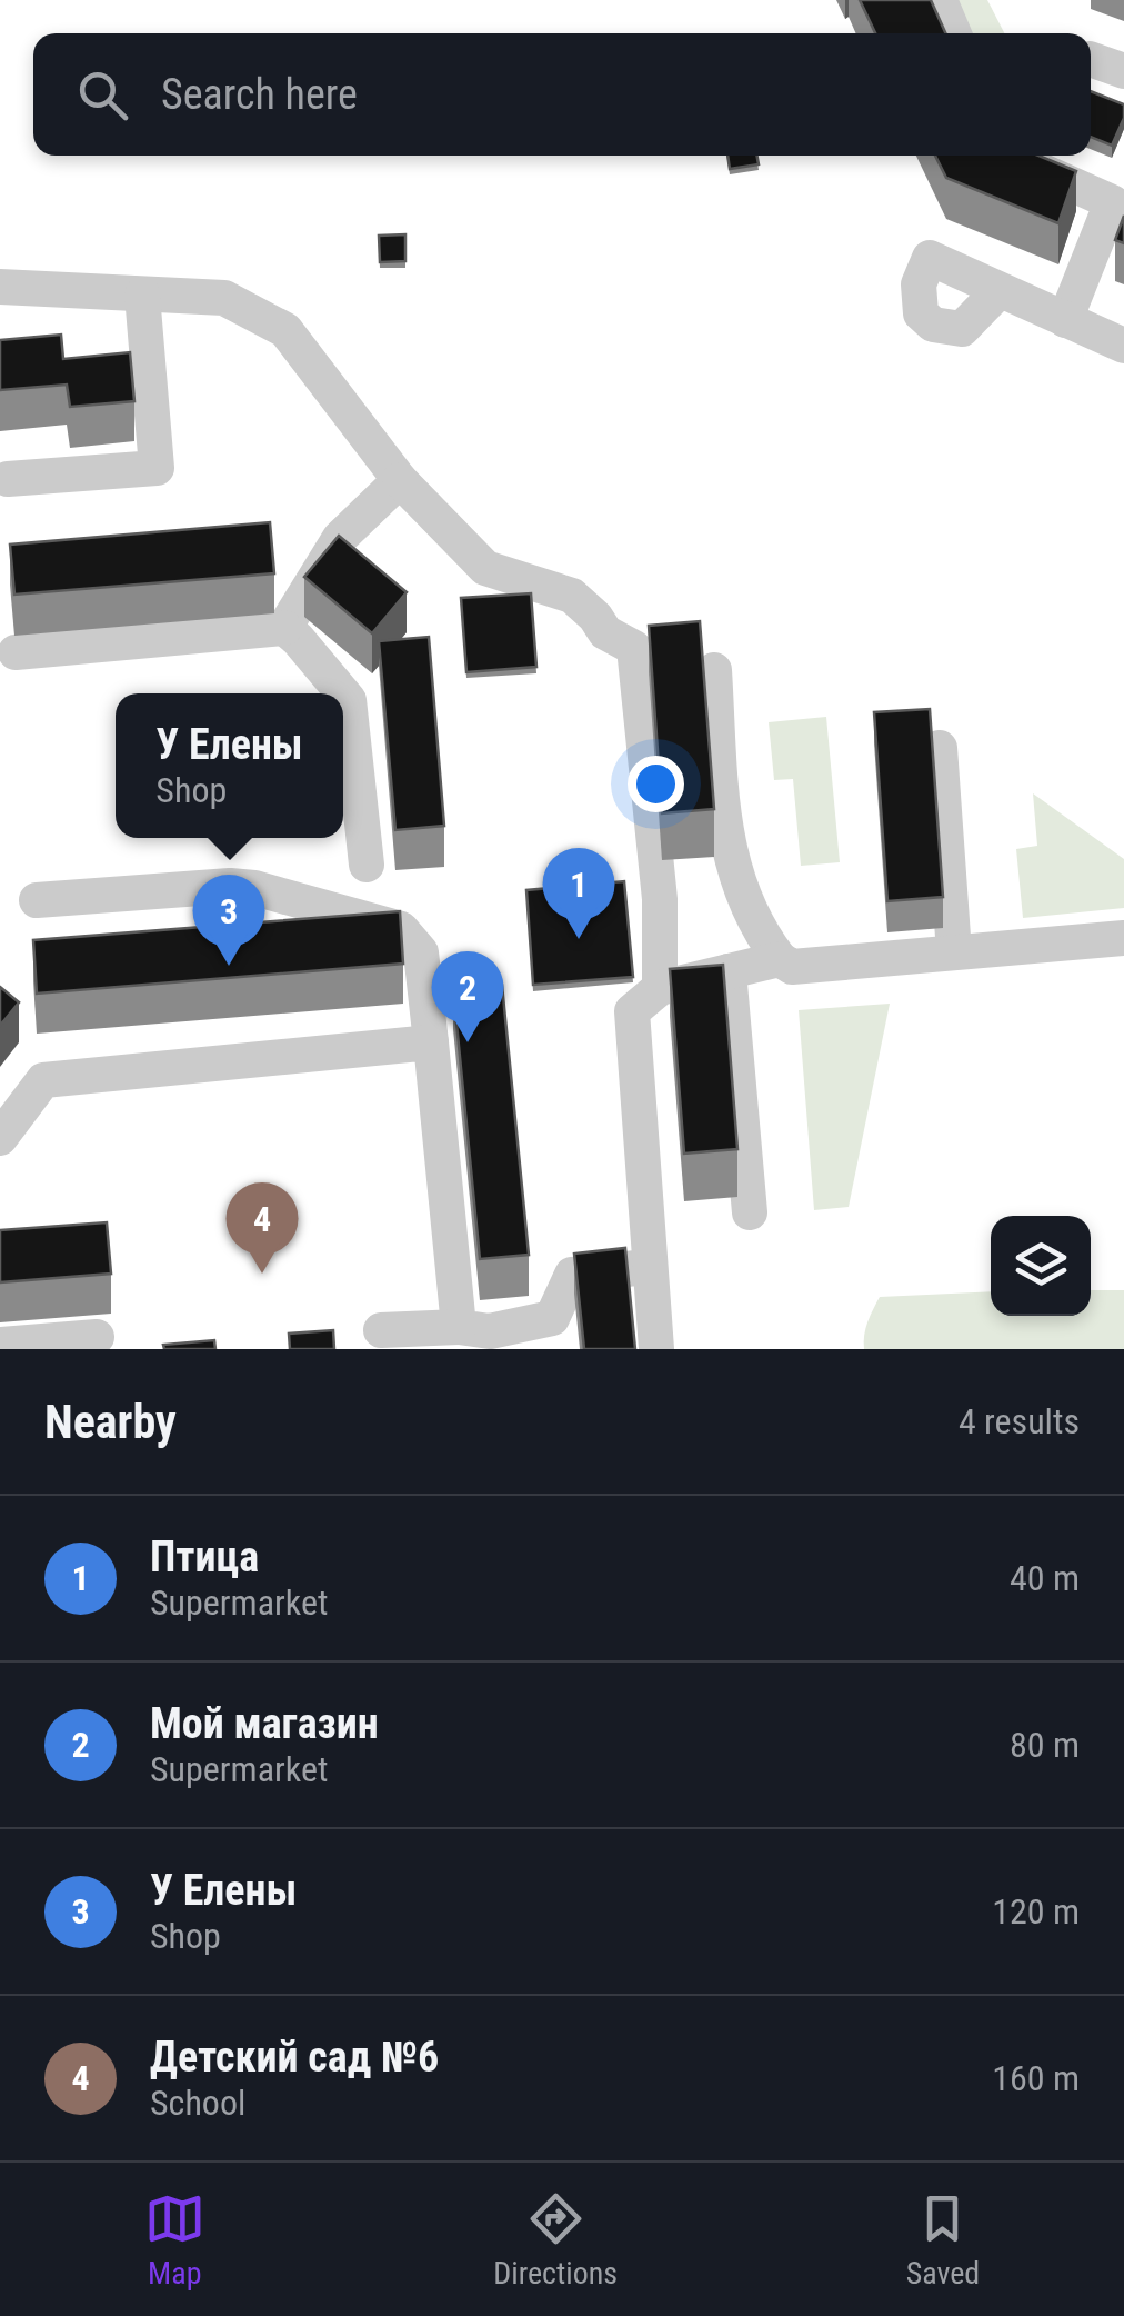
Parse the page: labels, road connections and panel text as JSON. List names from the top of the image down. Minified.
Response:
{"page":{"search":"Search here","popup":["У Елены","Shop"],"pins":["1","3","2","4"],"heading":["Nearby","4 results"],"list":[{"mark":"1","name":"Птица","note":"Supermarket","value":"40 m"},{"mark":"2","name":"Мой магазин","note":"Supermarket","value":"80 m"},{"mark":"3","name":"У Елены","note":"Shop","value":"120 m"},{"mark":"4","name":"Детский сад №6","note":"School","value":"160 m"}],"nav":["Map","Directions","Saved"]}}
